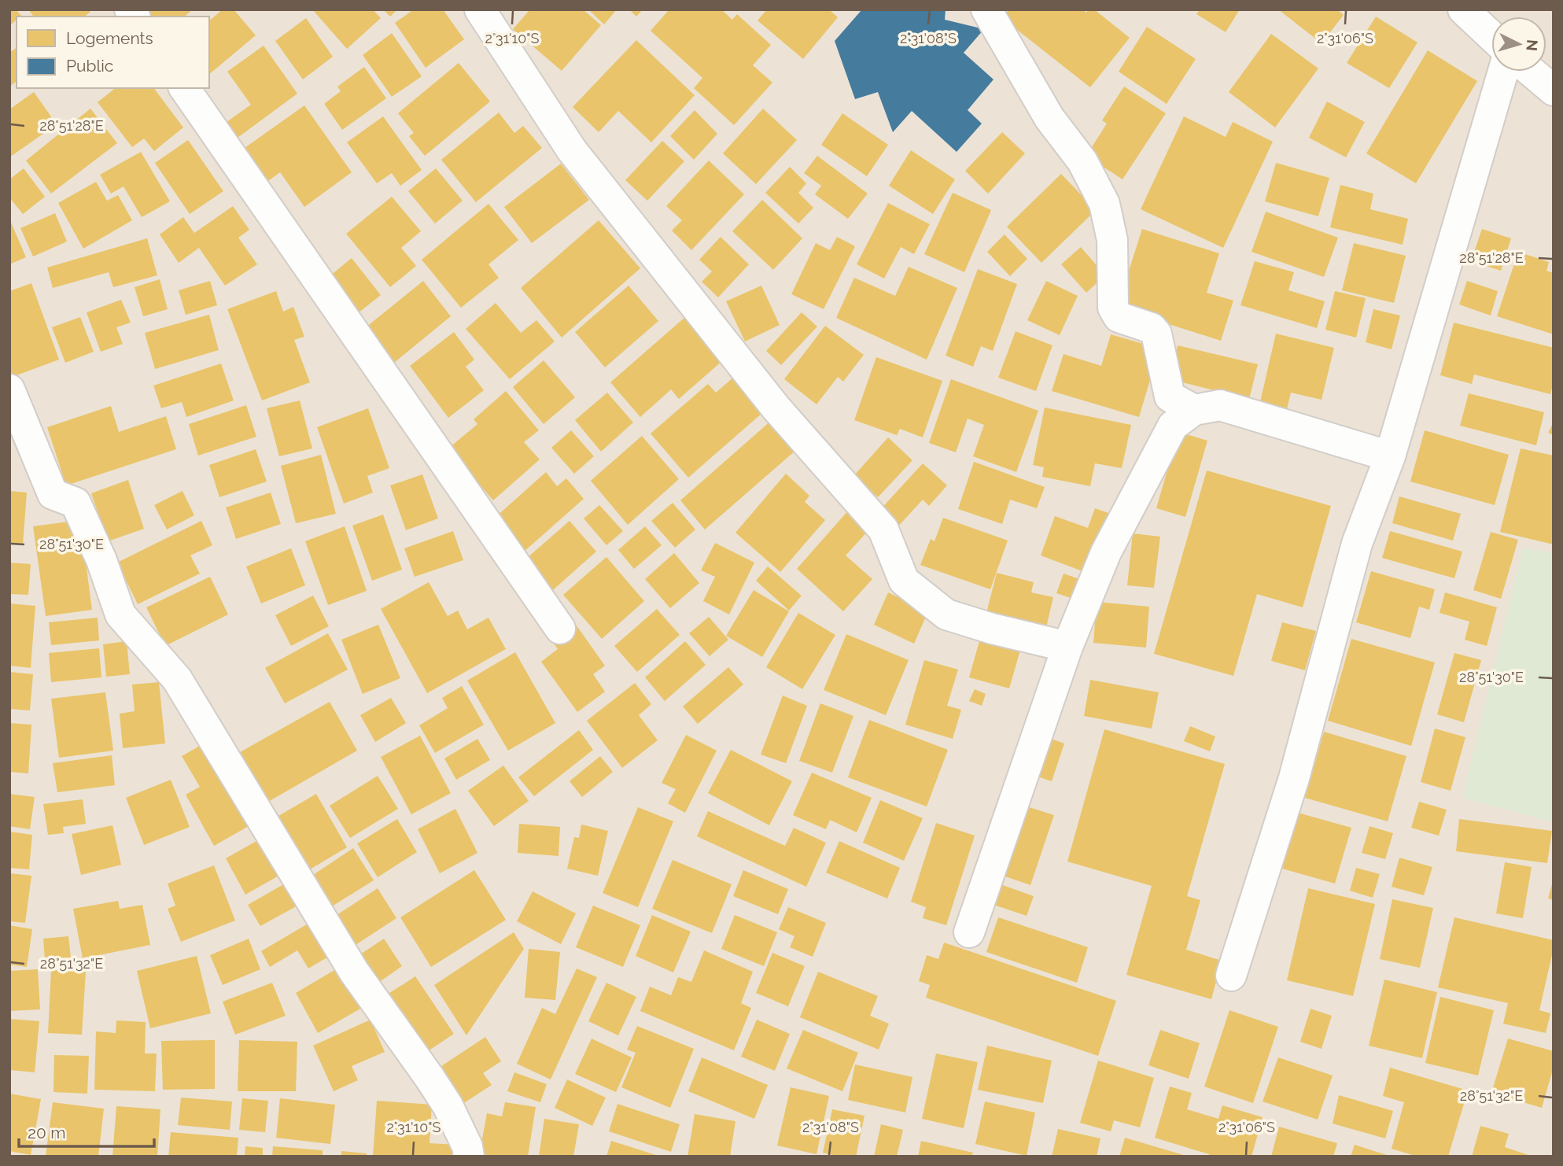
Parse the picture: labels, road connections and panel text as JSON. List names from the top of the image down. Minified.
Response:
{"legend":["Logements","Public"],"scale_bar":"20 m","north":"right","coordinates":["2°31'10\"S","2°31'08\"S","2°31'06\"S","28°51'28\"E","28°51'30\"E","28°51'32\"E"]}
